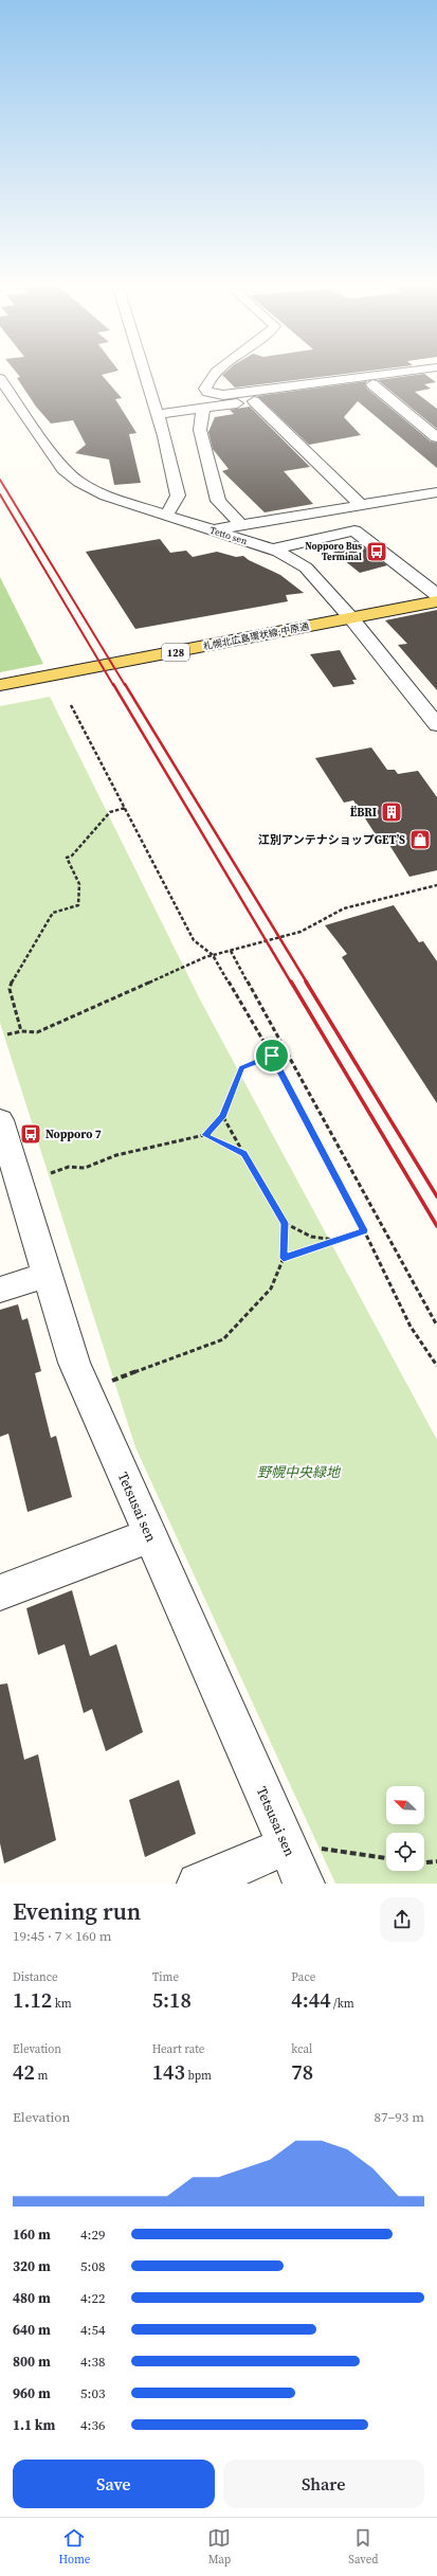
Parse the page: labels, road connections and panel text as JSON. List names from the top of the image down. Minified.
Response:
{"streets":{"main road":["札幌北広島環状線;中原通","128"],"street":["Tetto sen","Tetsusai sen"]},"crossings":[["Tetto sen","札幌北広島環状線;中原通"]],"parks":["野幌中央緑地"],"places":{"bus stop":["Nopporo Bus Terminal","Nopporo 7"],"building":["ËBRI"],"shop":["江別アンテナショップGET’S"]},"north":"top left","page":{"heading":["Evening run","19:45 · 7 × 160 m"],"stats":[["Distance","1.12 km"],["Time","5:18"],["Pace","4:44 /km"],["Elevation","42 m"],["Heart rate","143 bpm"],["kcal","78"]],"chart":["Elevation","87–93 m"],"list":[{"name":"160 m","note":"4:29"},{"name":"320 m","note":"5:08"},{"name":"480 m","note":"4:22"},{"name":"640 m","note":"4:54"},{"name":"800 m","note":"4:38"},{"name":"960 m","note":"5:03"},{"name":"1.1 km","note":"4:36"}],"buttons":["Save","Share"],"tabs":["Home","Map","Saved"]}}
